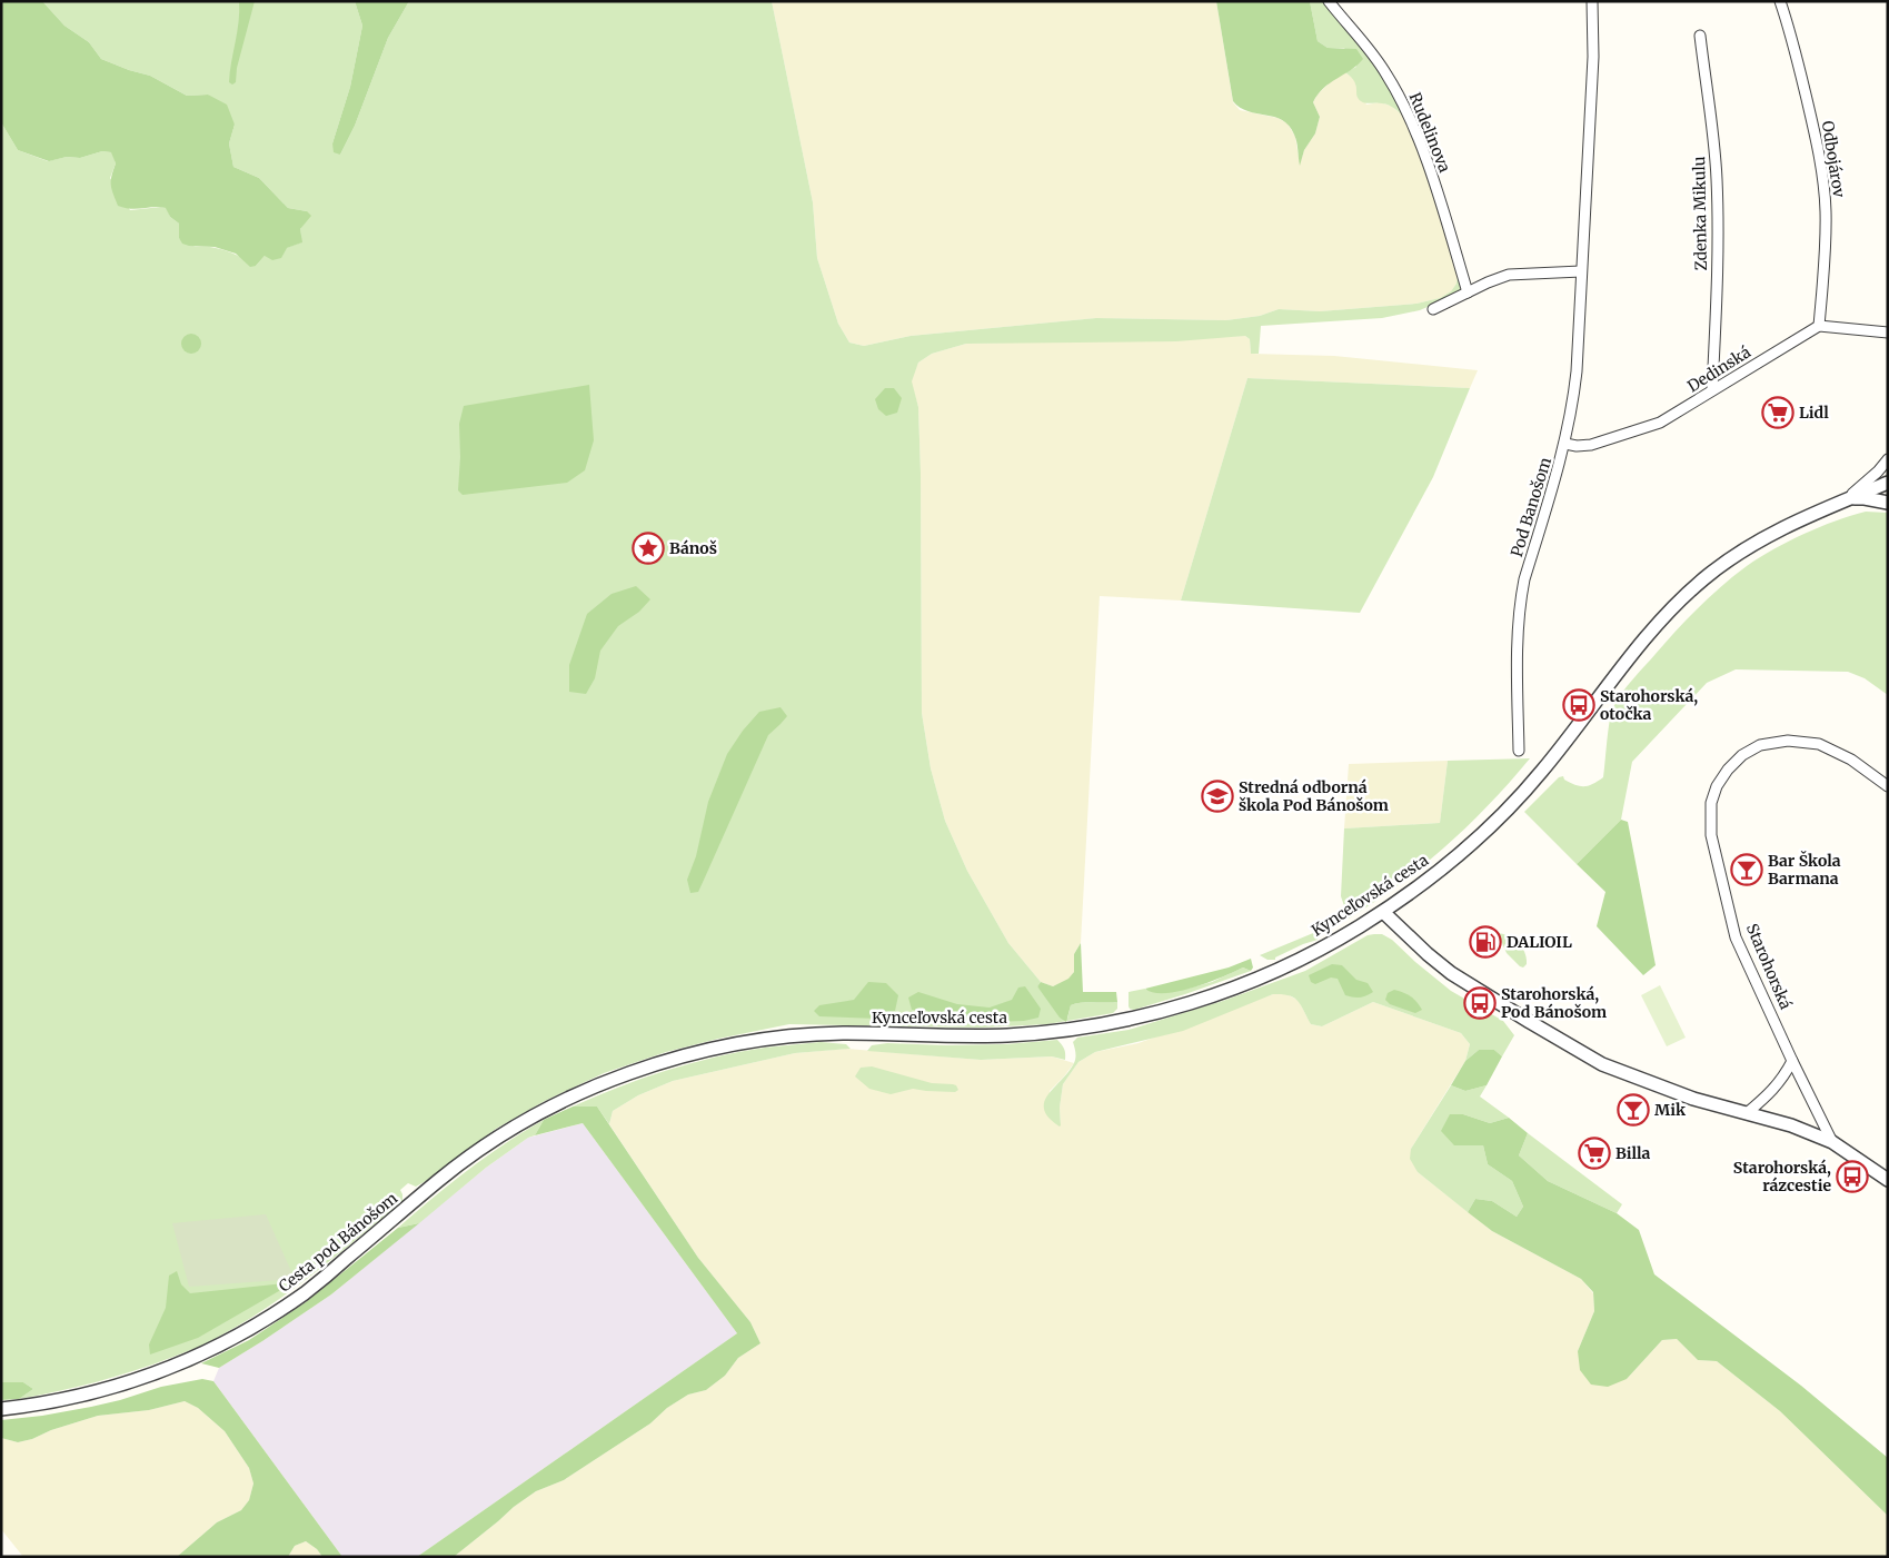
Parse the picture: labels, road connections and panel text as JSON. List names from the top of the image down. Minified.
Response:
{"streets":{"street":["Rudelinova","Odbojárov","Zdenka Mikulu","Dedinská","Pod Banošom","Kynceľovská cesta","Starohorská","Cesta pod Bánošom"]},"crossings":[["Odbojárov","Dedinská"],["Zdenka Mikulu","Dedinská"],["Dedinská","Pod Banošom"],["Kynceľovská cesta","Cesta pod Bánošom"]],"places":{"supermarket":["Lidl","Billa"],"place":["Bánoš"],"bus stop":["Starohorská, otočka","Starohorská, Pod Bánošom","Starohorská, rázcestie"],"school or university":["Stredná odborná škola Pod Bánošom"],"bar":["Bar Škola Barmana","Mik"],"fuel station":["DALIOIL"]}}
